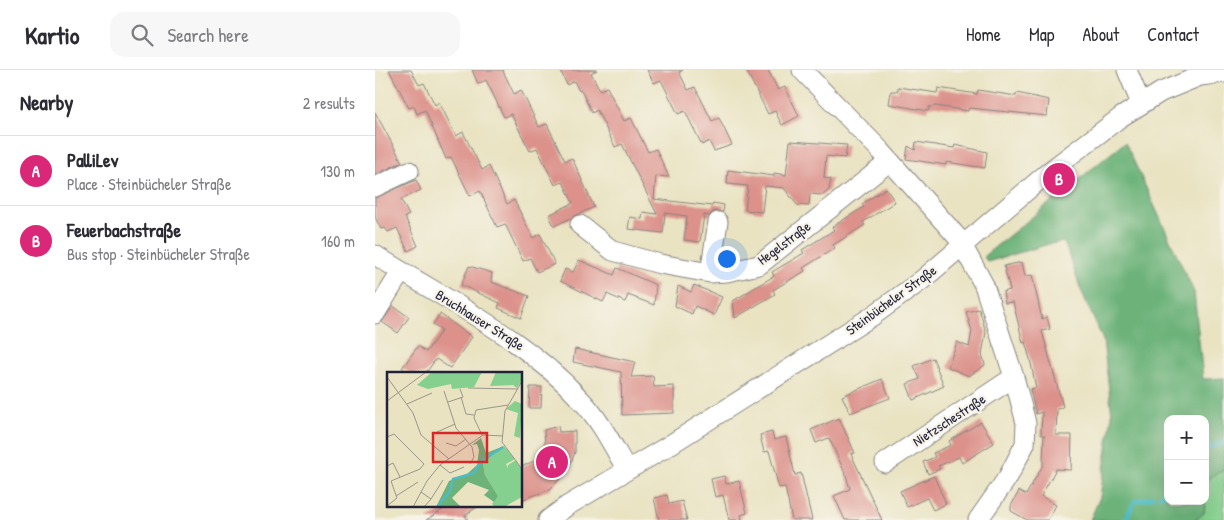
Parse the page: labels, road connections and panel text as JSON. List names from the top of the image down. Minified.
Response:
{"streets":{"street":["Hegelstraße","Steinbücheler Straße","Bruchhauser Straße","Nietzschestraße"]},"crossings":[["Steinbücheler Straße","Bruchhauser Straße"]],"page":{"header":"Kartio","search":"Search here","nav":["Home","Map","About","Contact"],"heading":["Nearby","2 results"],"list":[{"mark":"A","name":"PalliLev","note":"Place · Steinbücheler Straße","value":"130 m"},{"mark":"B","name":"Feuerbachstraße","note":"Bus stop · Steinbücheler Straße","value":"160 m"}],"pins":["B","A"],"map_buttons":["+","−"]}}
